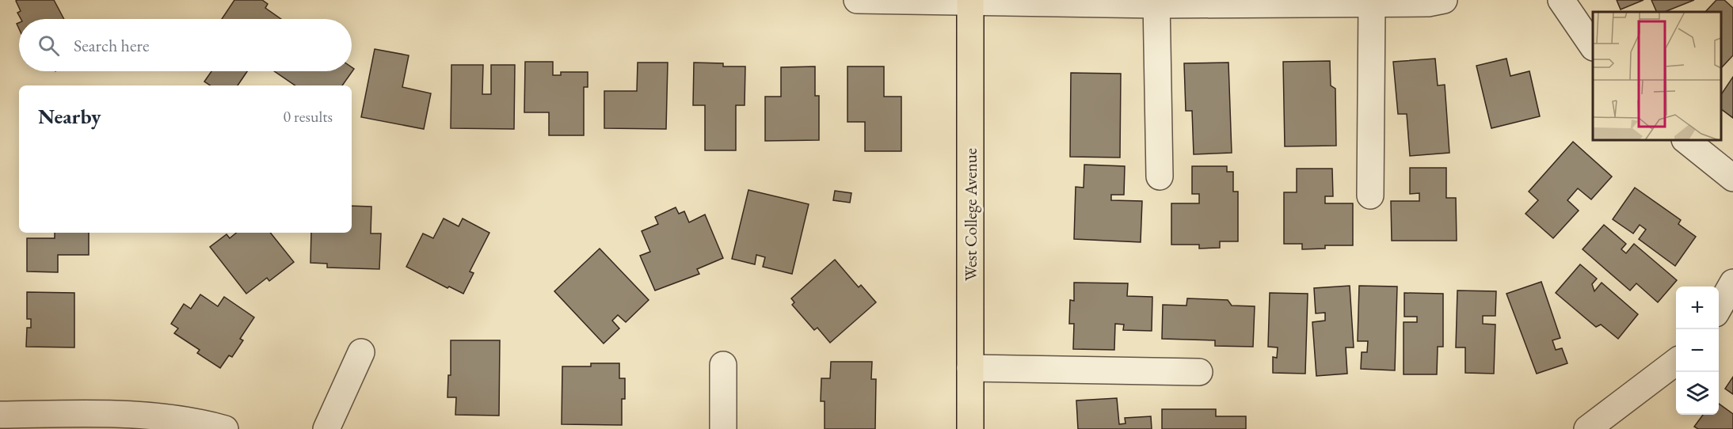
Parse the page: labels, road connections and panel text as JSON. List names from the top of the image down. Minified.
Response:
{"streets":{"main road":["West College Avenue"]},"page":{"search":"Search here","heading":["Nearby","0 results"],"map_buttons":["+","−"]}}
